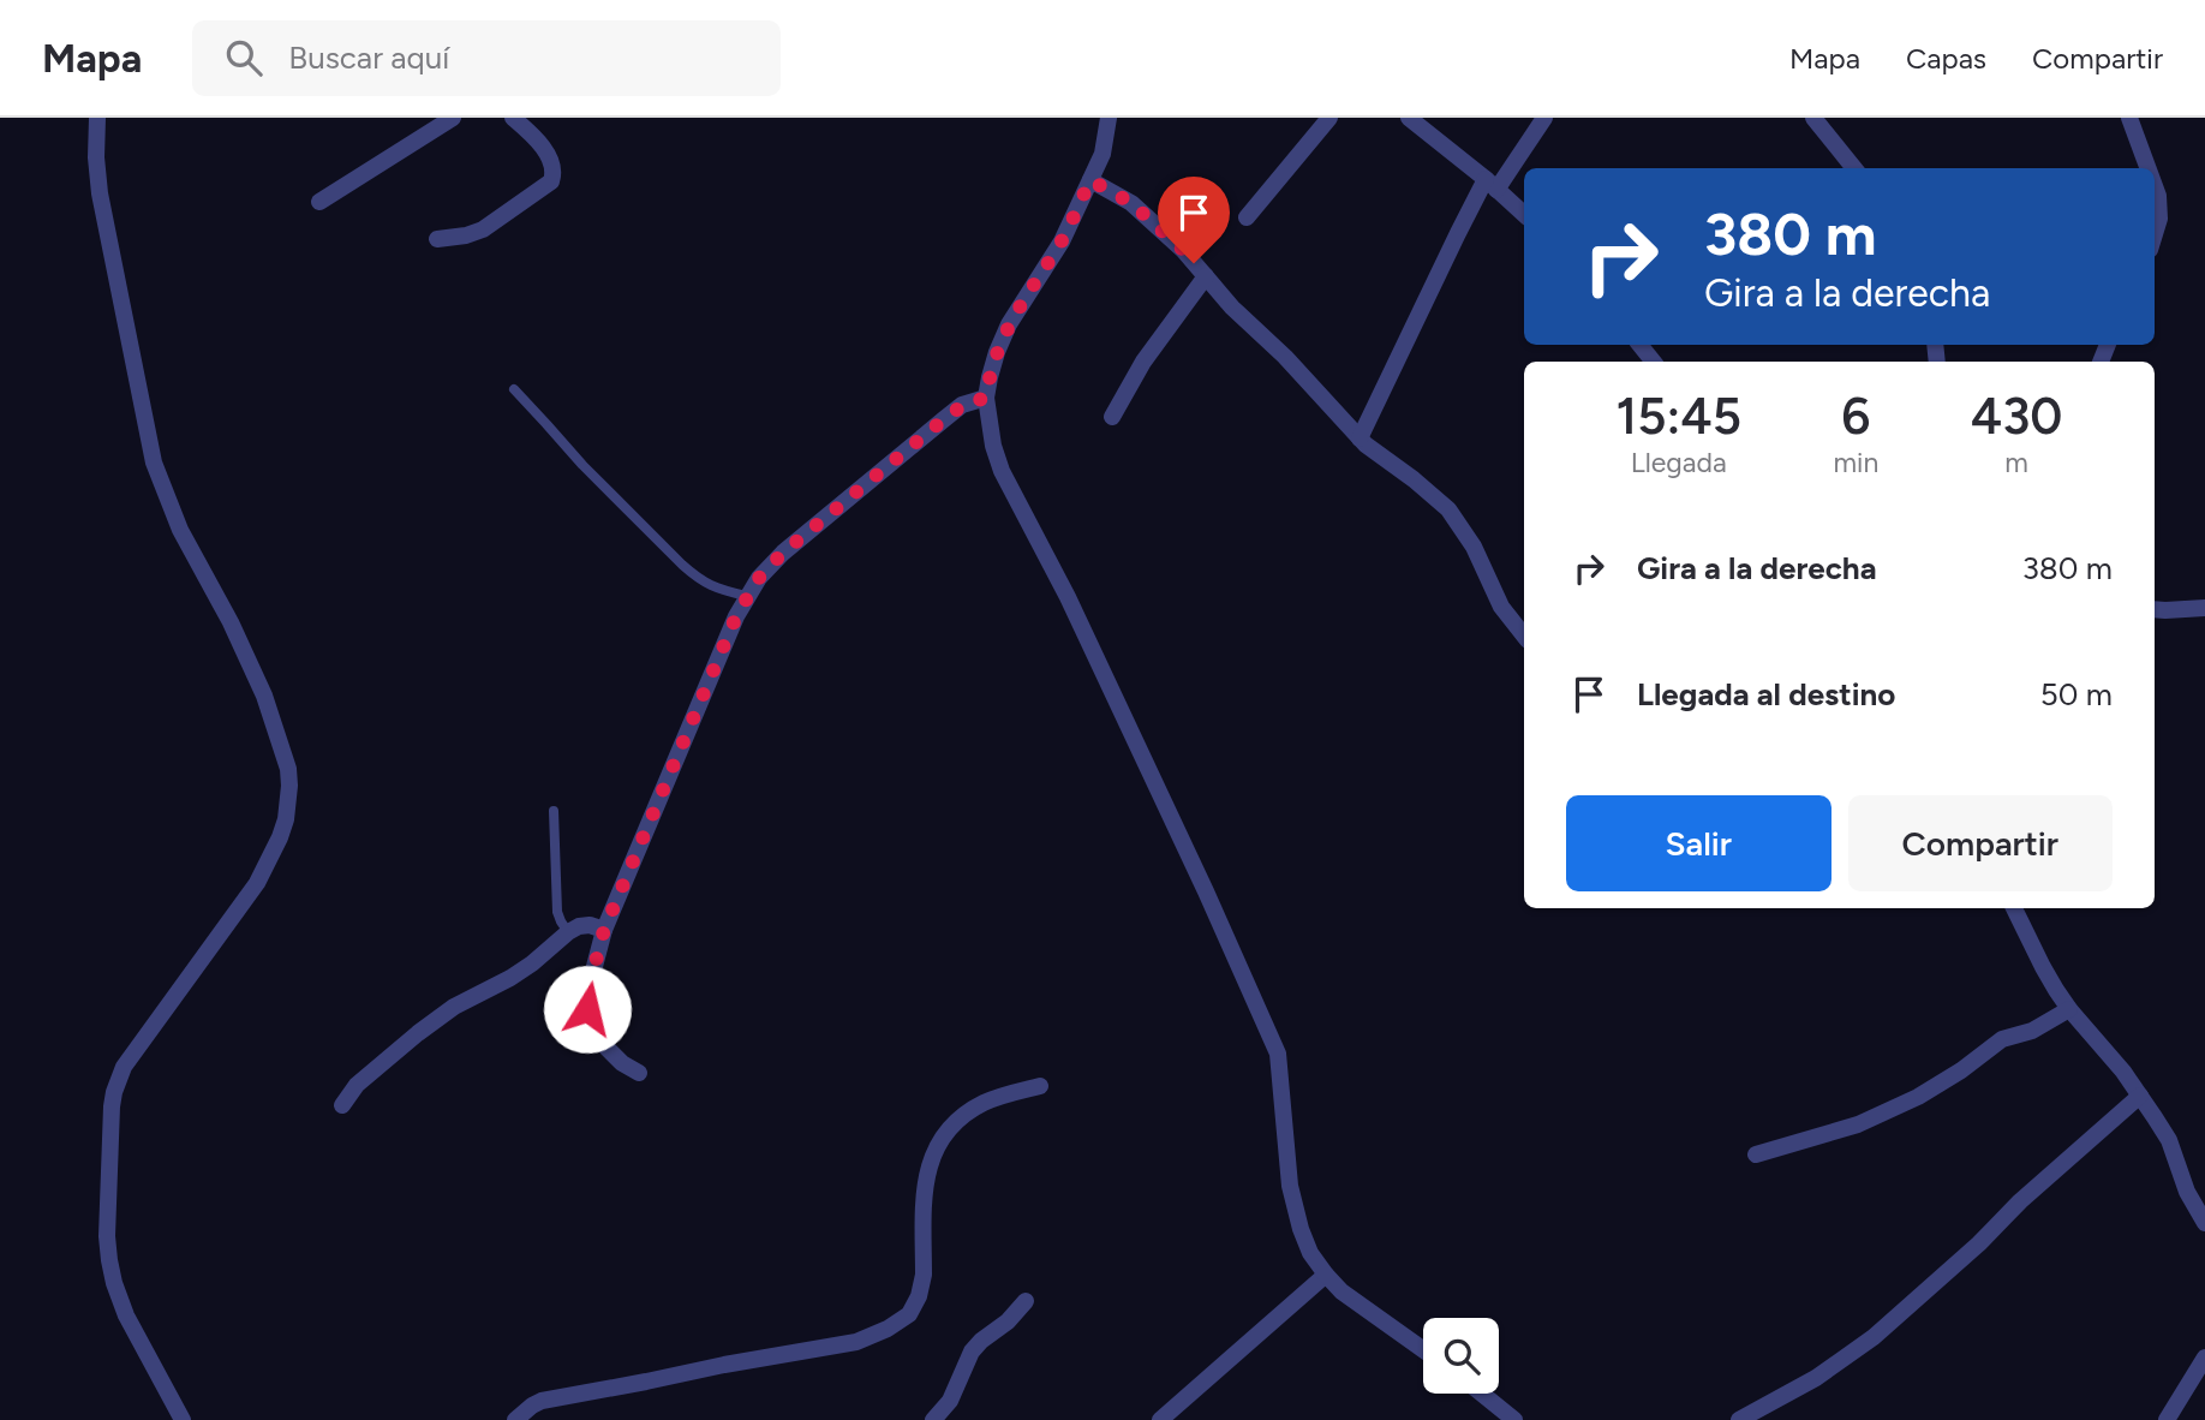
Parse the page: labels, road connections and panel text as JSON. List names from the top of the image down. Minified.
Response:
{"page":{"header":"Mapa","search":"Buscar aquí","nav":["Mapa","Capas","Compartir"],"turn":["380 m","Gira a la derecha"],"eta":["15:45","Llegada","6","min","430","m"],"list":[{"name":"Gira a la derecha","value":"380 m"},{"name":"Llegada al destino","value":"50 m"}],"buttons":["Salir","Compartir"]}}
